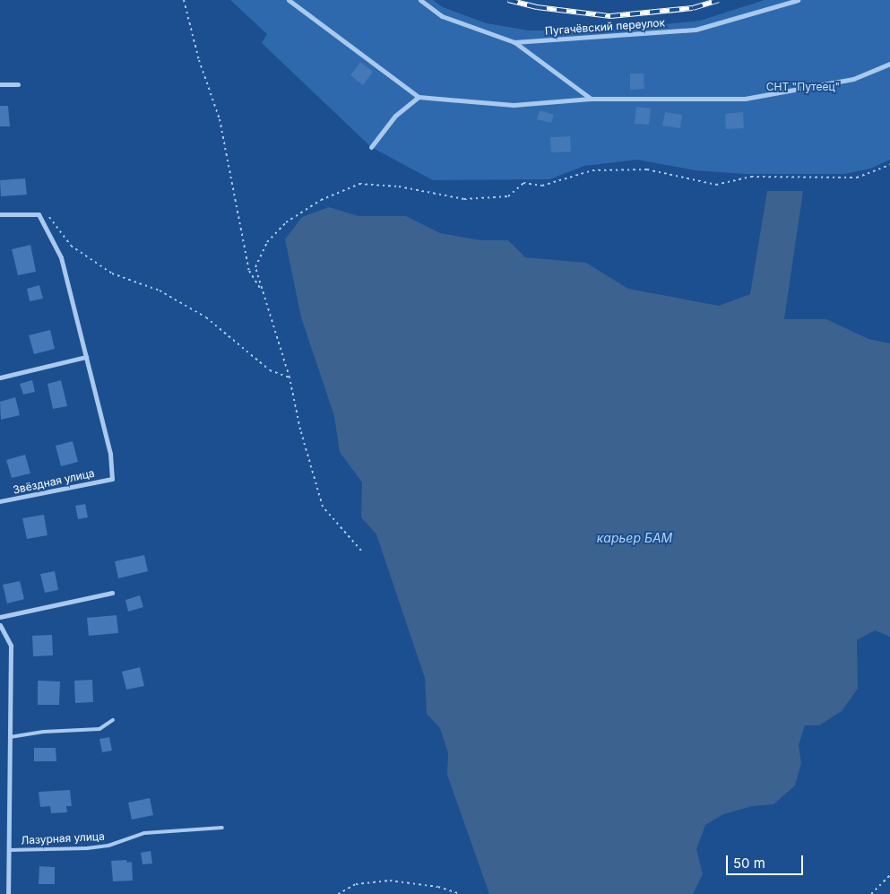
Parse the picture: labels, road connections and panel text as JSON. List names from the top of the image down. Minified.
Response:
{"streets":{"street":["Пугачёвский переулок","Звёздная улица"],"lane":["Лазурная улица"]},"water":["карьер БАМ"],"parks":["СНТ \"Путеец\""],"scale_bar":"50 m"}
